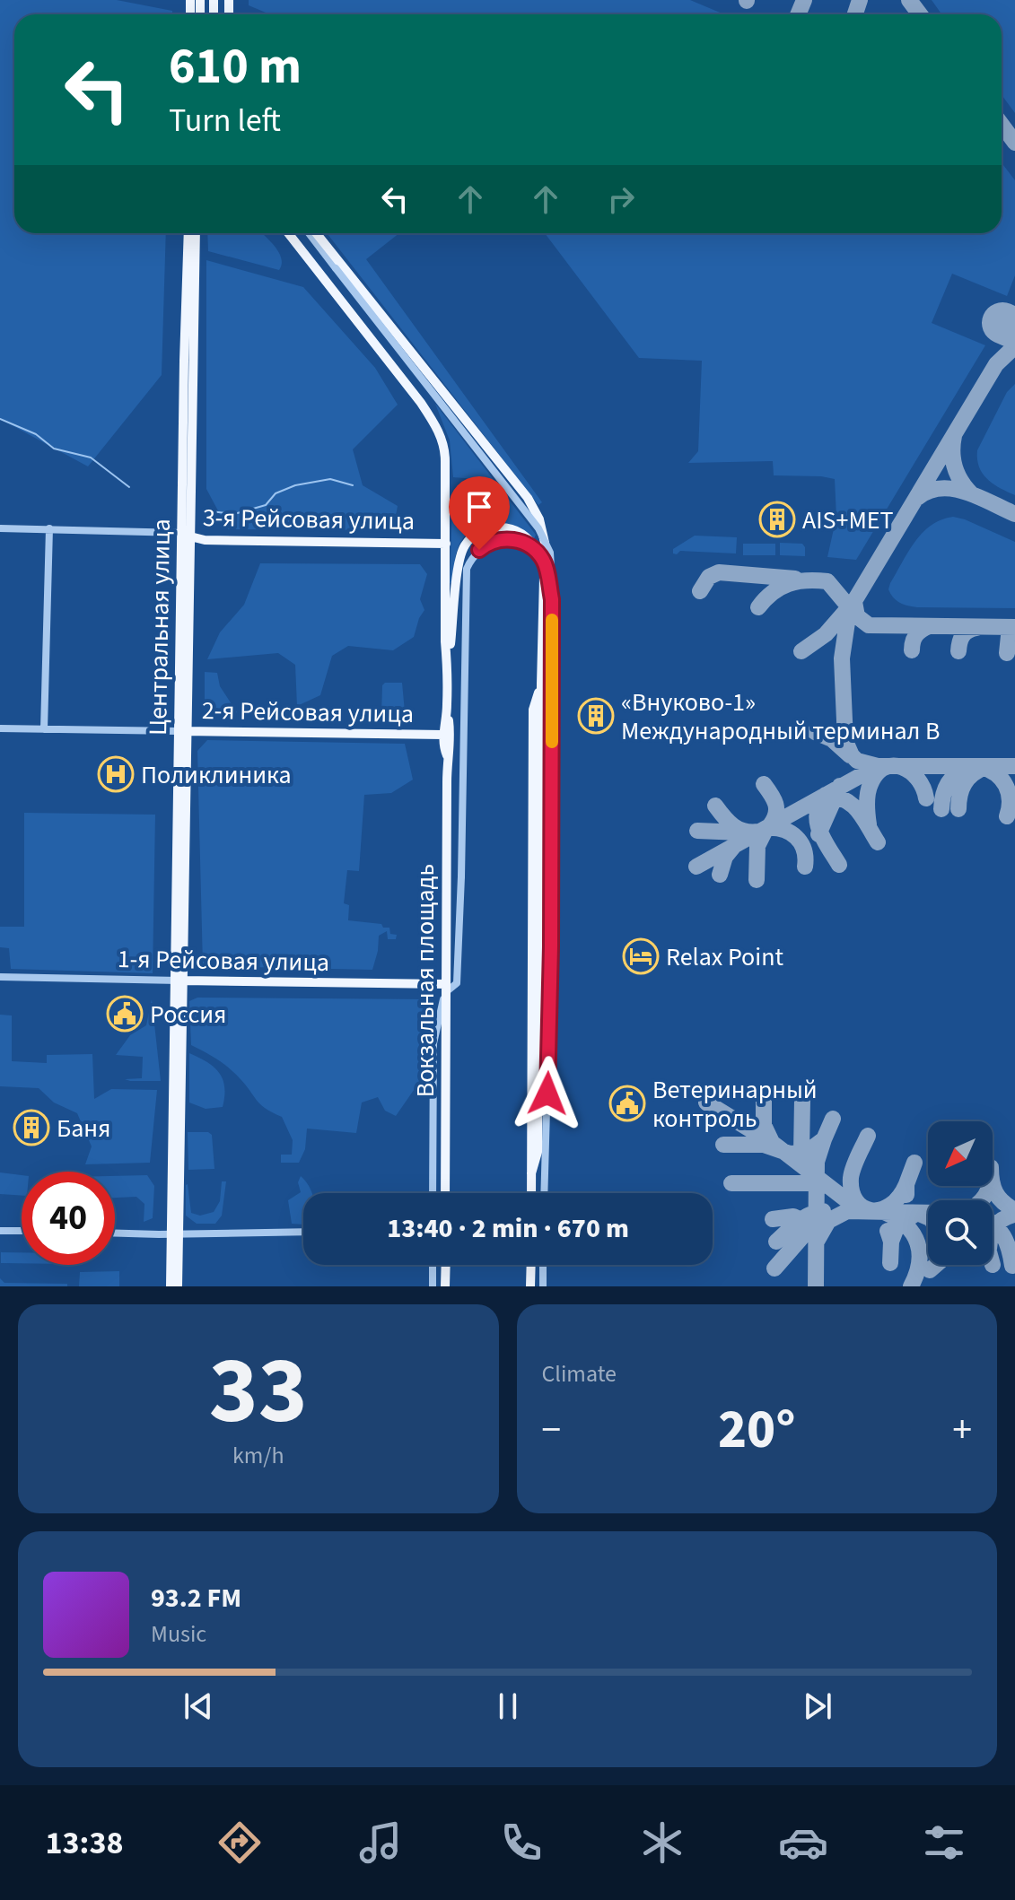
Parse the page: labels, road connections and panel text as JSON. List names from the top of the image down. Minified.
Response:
{"streets":{"main road":["3-я Рейсовая улица","Центральная улица","2-я Рейсовая улица","1-я Рейсовая улица","Вокзальная площадь"]},"crossings":[["3-я Рейсовая улица","Центральная улица"],["3-я Рейсовая улица","Вокзальная площадь"],["Центральная улица","2-я Рейсовая улица"],["Центральная улица","1-я Рейсовая улица"],["2-я Рейсовая улица","Вокзальная площадь"],["1-я Рейсовая улица","Вокзальная площадь"]],"places":{"building":["AIS+MET","«Внуково-1» Международный терминал B","Баня"],"hospital":["Поликлиника"],"hotel":["Relax Point"],"public building":["Россия","Ветеринарный контроль"]},"north":"bottom left","page":{"turn":["610 m","Turn left"],"limit":"40","trip":"13:40 · 2 min · 670 m","tile":[["33","km/h"],"Climate"],"heat":["−","20°","+"],"song":["93.2 FM","Music"],"tabs":"13:38"}}
